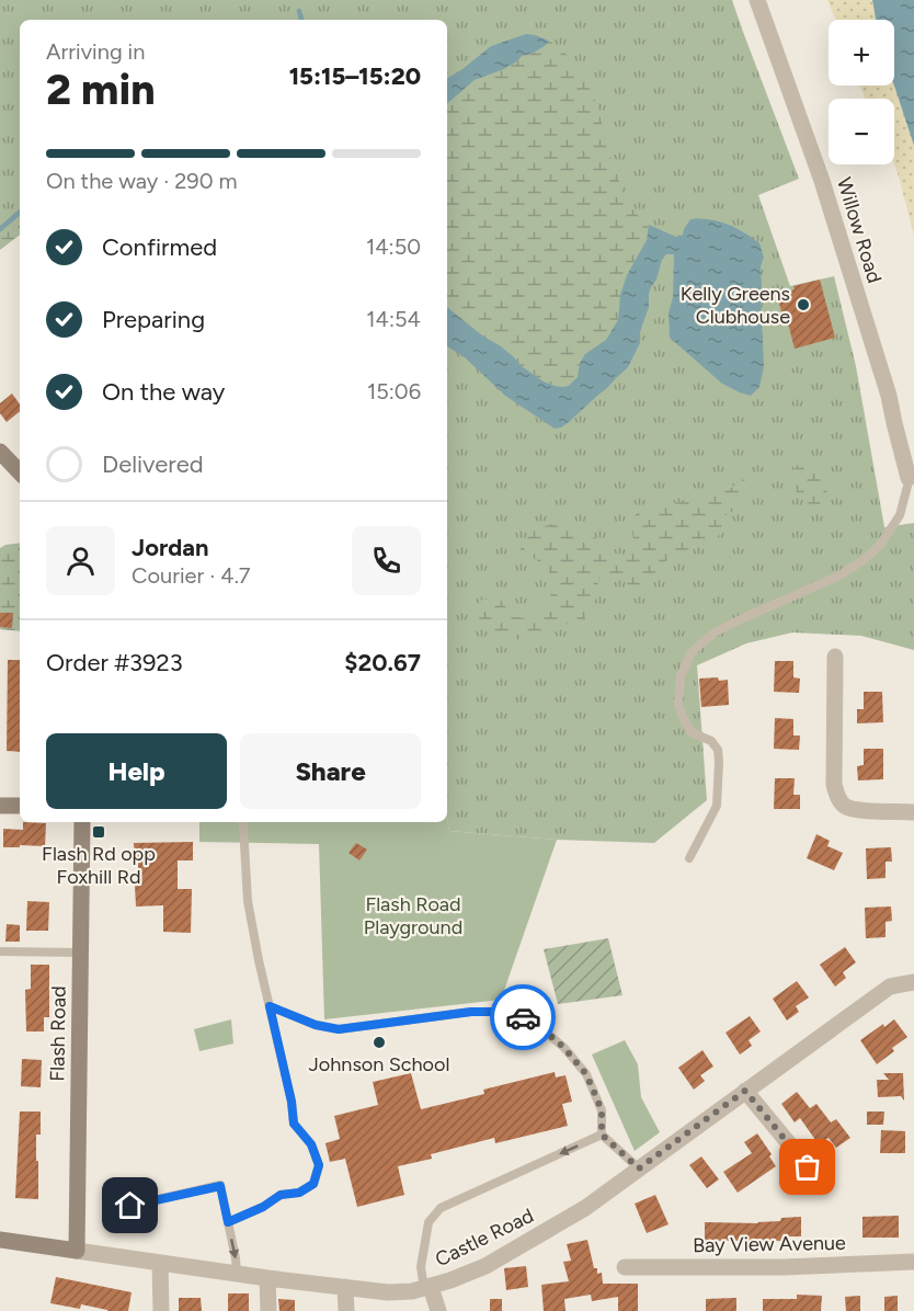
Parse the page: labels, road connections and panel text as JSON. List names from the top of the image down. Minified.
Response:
{"streets":{"main road":["Flash Road","Castle Road"],"street":["Willow Road","Bay View Avenue"]},"crossings":[["Flash Road","Castle Road"]],"parks":["Flash Road Playground"],"places":{"other":["Kelly Greens Clubhouse","Johnson School"],"transit":["Flash Rd opp Foxhill Rd"]},"page":{"map_buttons":["+","−"],"heading":["2 min","Arriving in","15:15–15:20"],"panel":["Jordan","Courier · 4.7","Order #3923","$20.67"],"bar":"On the way · 290 m","list":[["Confirmed","14:50"],["Preparing","14:54"],["On the way","15:06"],"Delivered"],"buttons":["Help","Share"]}}
